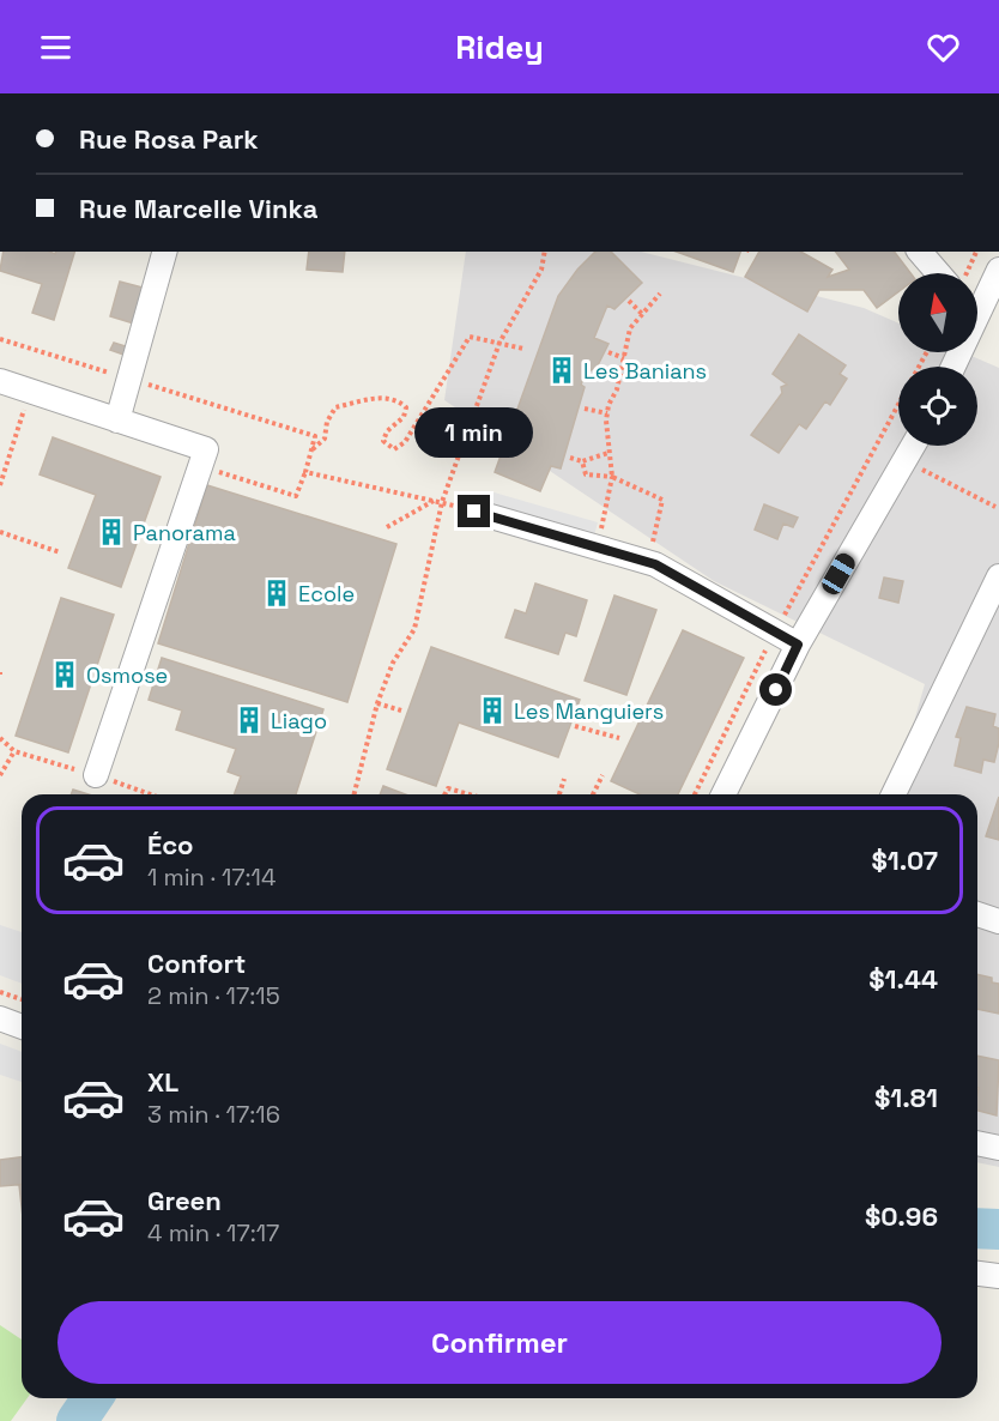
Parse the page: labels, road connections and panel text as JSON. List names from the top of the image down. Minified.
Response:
{"places":{"building":["Les Banians","Panorama","Ecole","Osmose","Les Manguiers","Liago"]},"north":"top","page":{"header":"Ridey","banner":["Rue Rosa Park","Rue Marcelle Vinka"],"bubble":"1 min","list":[{"name":"Éco","note":"1 min · 17:14","value":"$1.07"},{"name":"Confort","note":"2 min · 17:15","value":"$1.44"},{"name":"XL","note":"3 min · 17:16","value":"$1.81"},{"name":"Green","note":"4 min · 17:17","value":"$0.96"}],"buttons":"Confirmer"}}
